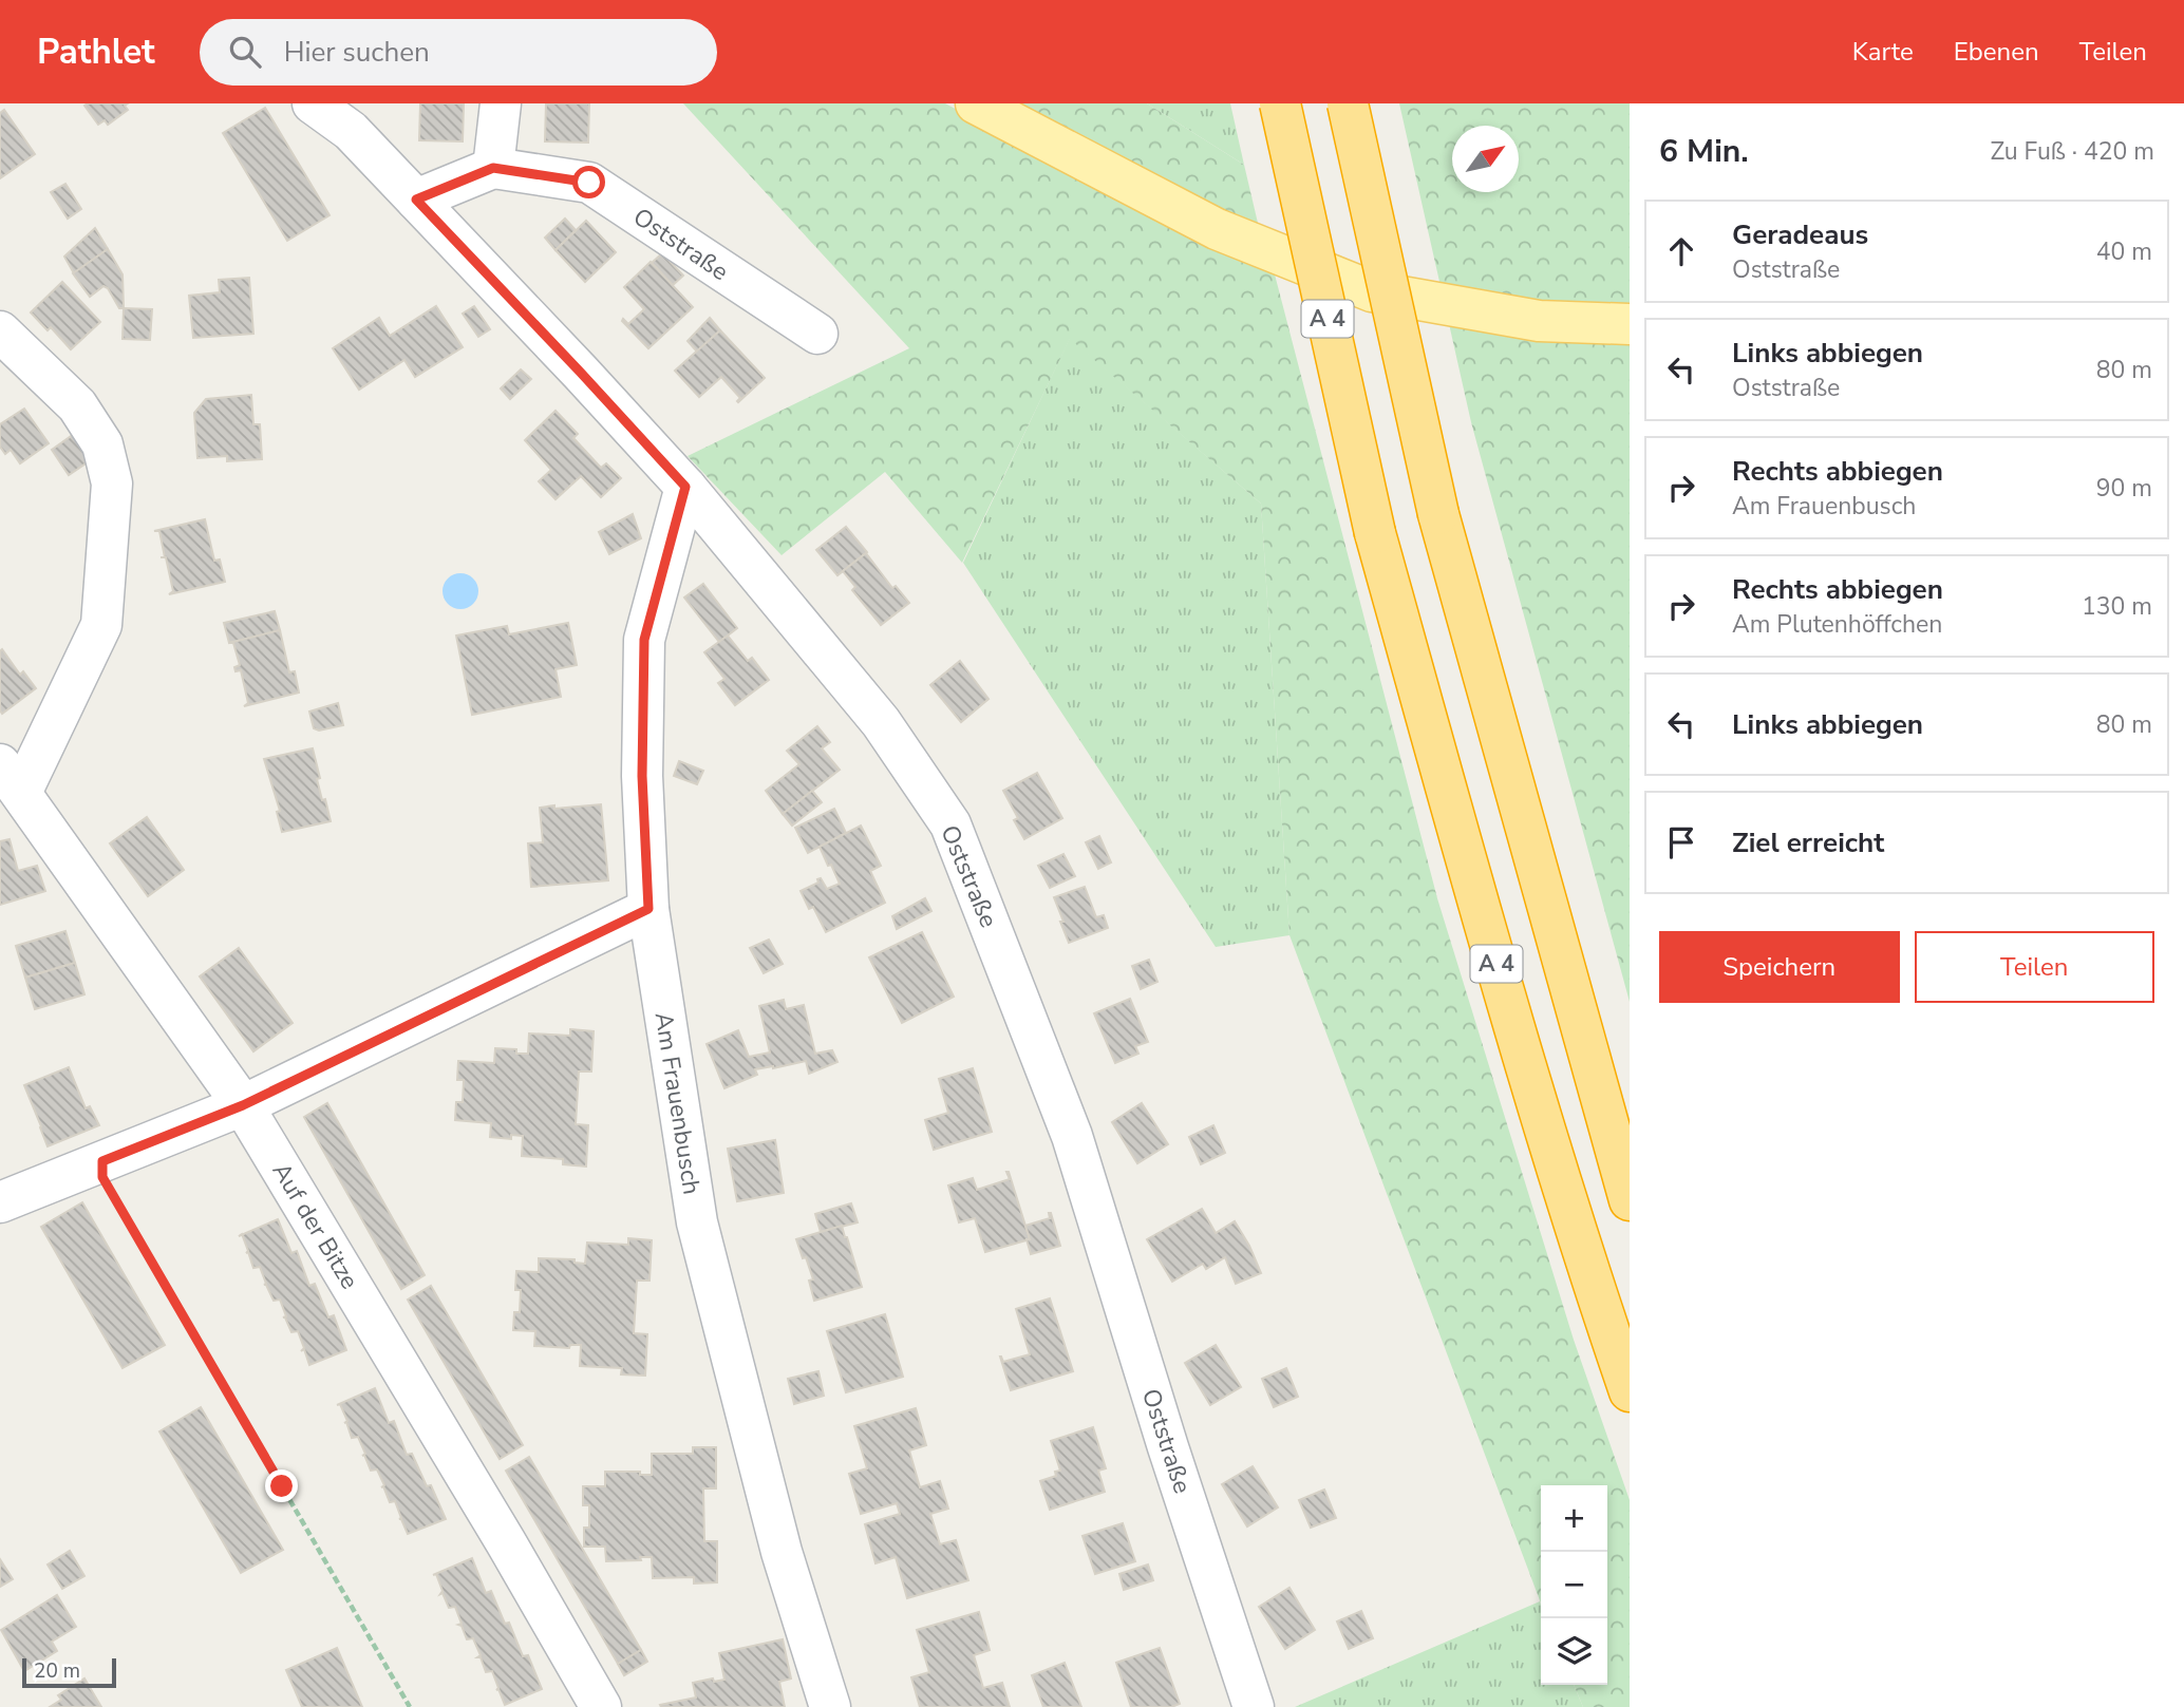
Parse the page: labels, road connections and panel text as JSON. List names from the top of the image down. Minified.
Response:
{"streets":{"highway":["A 4"],"street":["Oststraße","Am Frauenbusch","Auf der Bitze"]},"crossings":[["Oststraße","Am Frauenbusch"]],"scale_bar":"20 m","north":"top right","page":{"header":"Pathlet","search":"Hier suchen","nav":["Karte","Ebenen","Teilen"],"heading":["6 Min.","Zu Fuß · 420 m"],"list":[["Geradeaus","Oststraße","40 m"],["Links abbiegen","Oststraße","80 m"],["Rechts abbiegen","Am Frauenbusch","90 m"],["Rechts abbiegen","Am Plutenhöffchen","130 m"],["Links abbiegen","80 m"],"Ziel erreicht"],"buttons":["Speichern","Teilen"],"map_buttons":["+","−"],"scale":"20 m"}}
